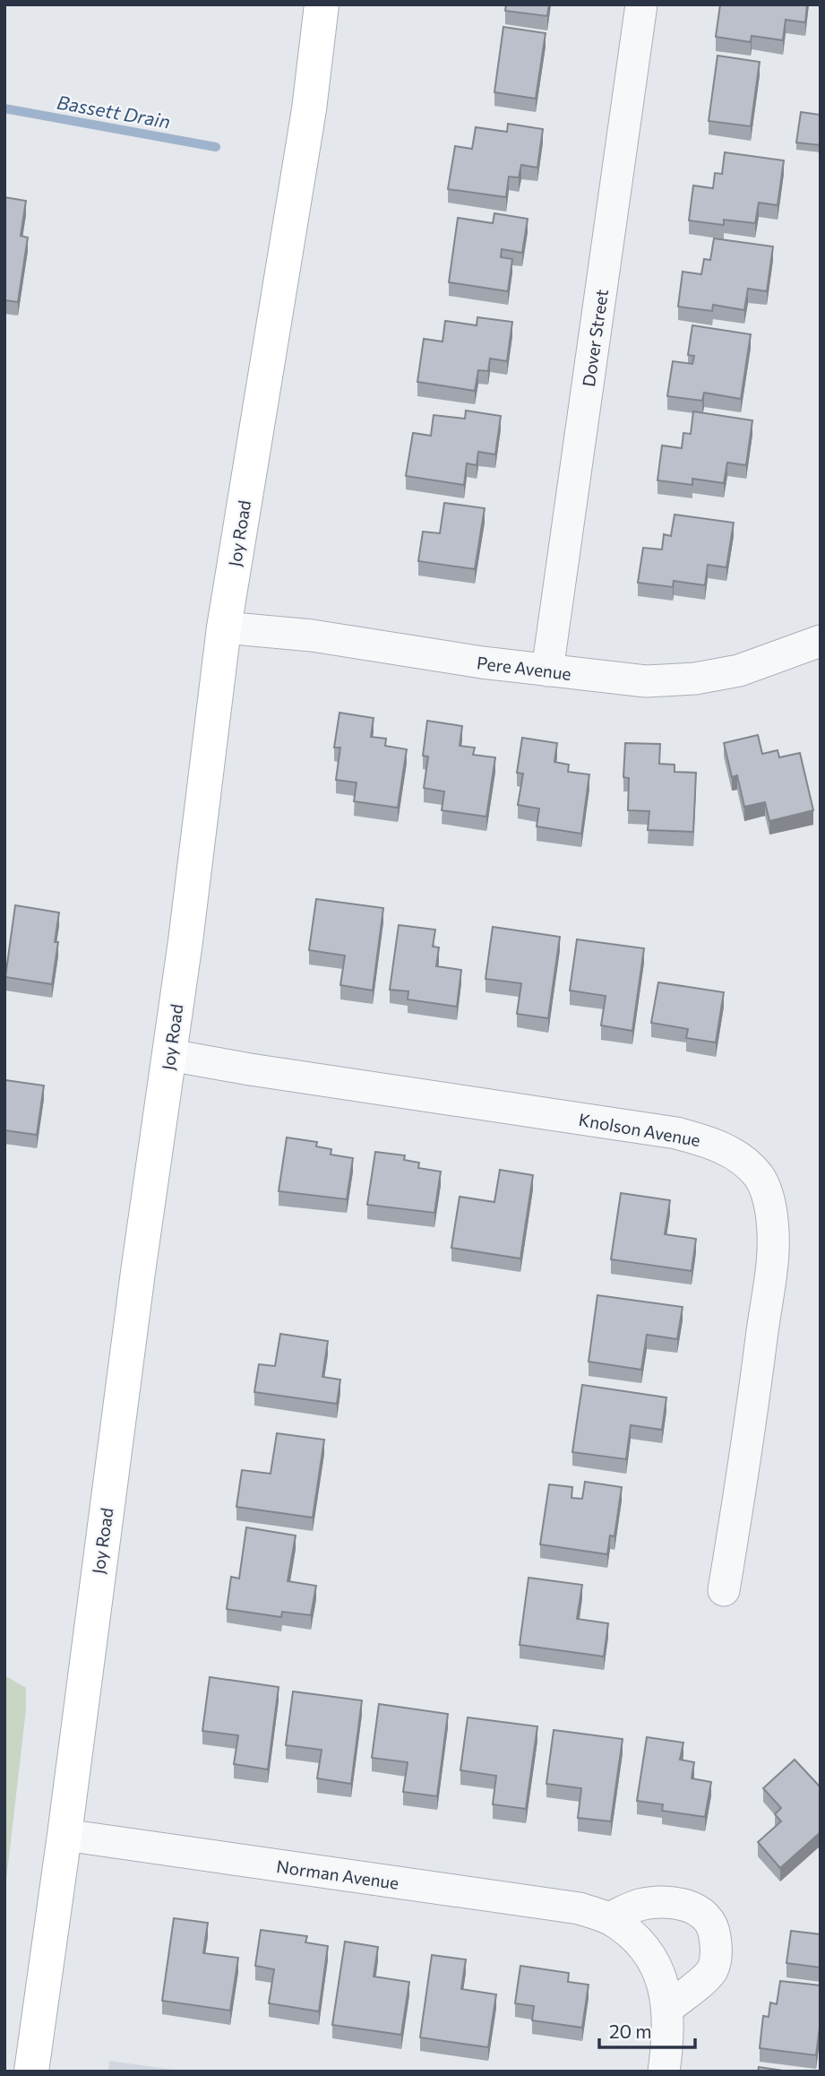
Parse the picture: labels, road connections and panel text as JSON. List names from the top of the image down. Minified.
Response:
{"streets":{"street":["Dover Street","Joy Road","Pere Avenue","Knolson Avenue","Norman Avenue"]},"crossings":[["Dover Street","Pere Avenue"],["Joy Road","Pere Avenue"],["Joy Road","Knolson Avenue"],["Joy Road","Norman Avenue"]],"water":["Bassett Drain"],"scale_bar":"20 m"}
